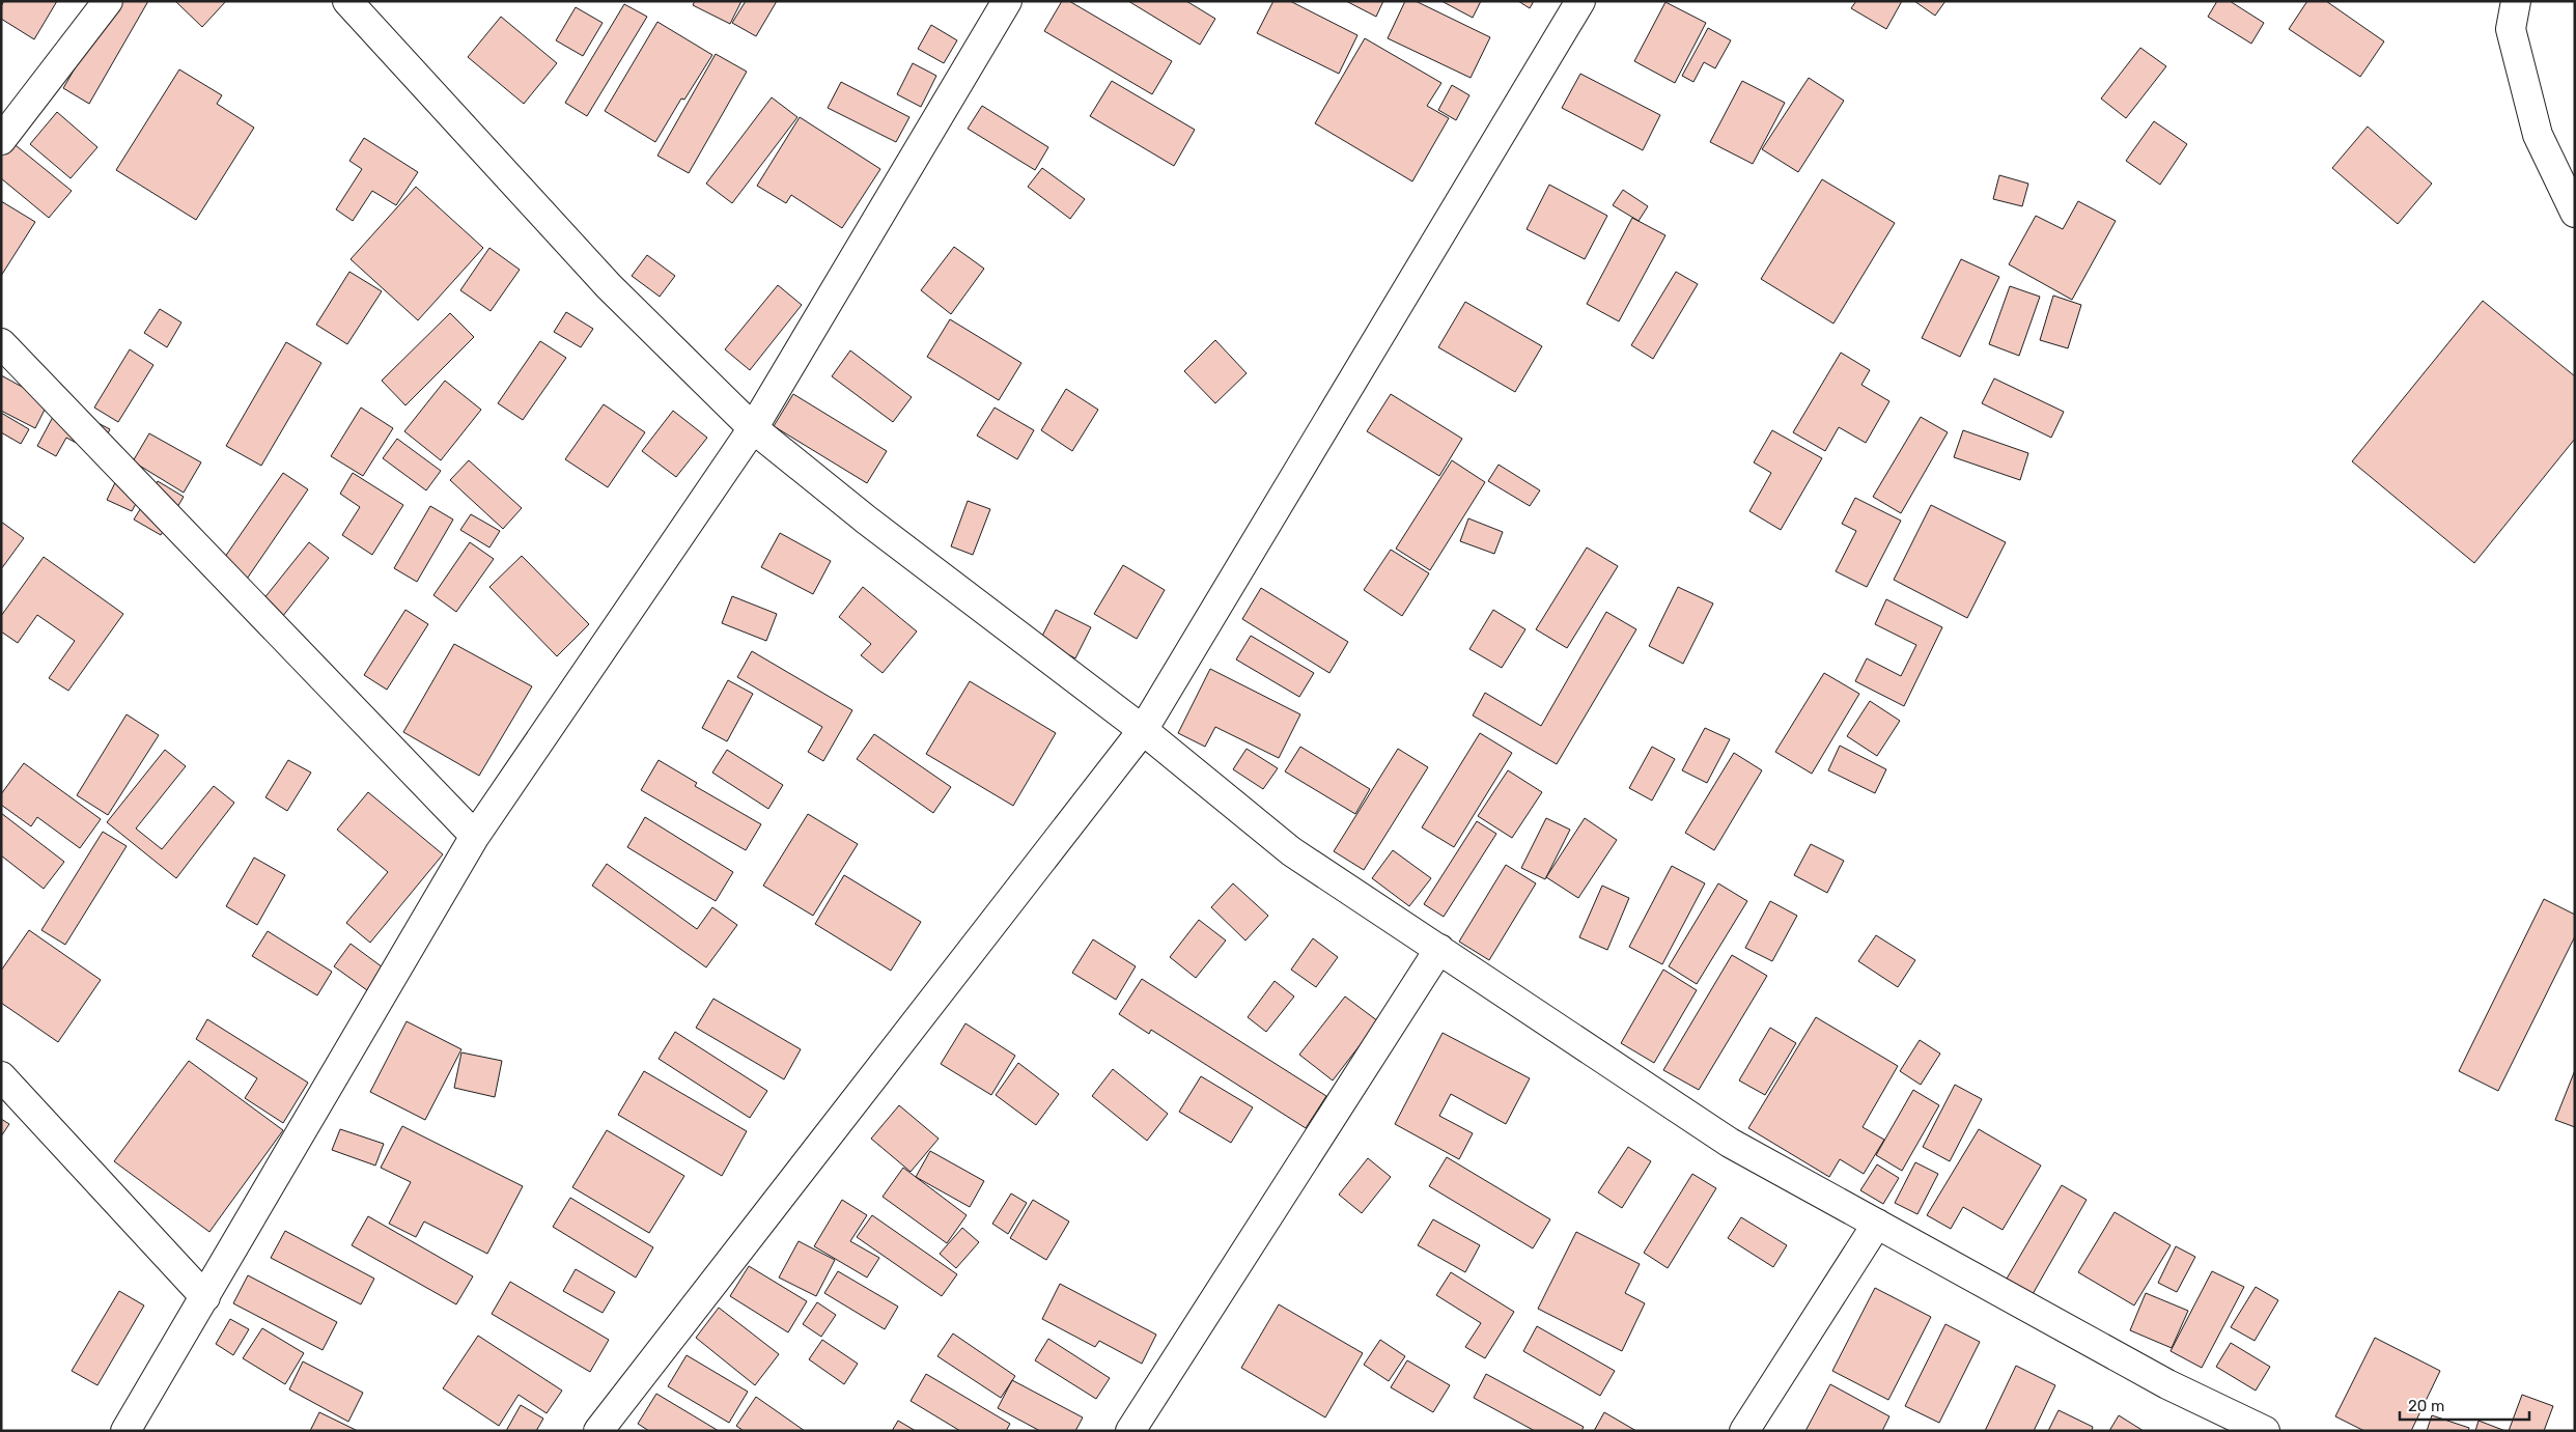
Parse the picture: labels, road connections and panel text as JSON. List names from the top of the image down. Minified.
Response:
{"scale_bar":"20 m"}
